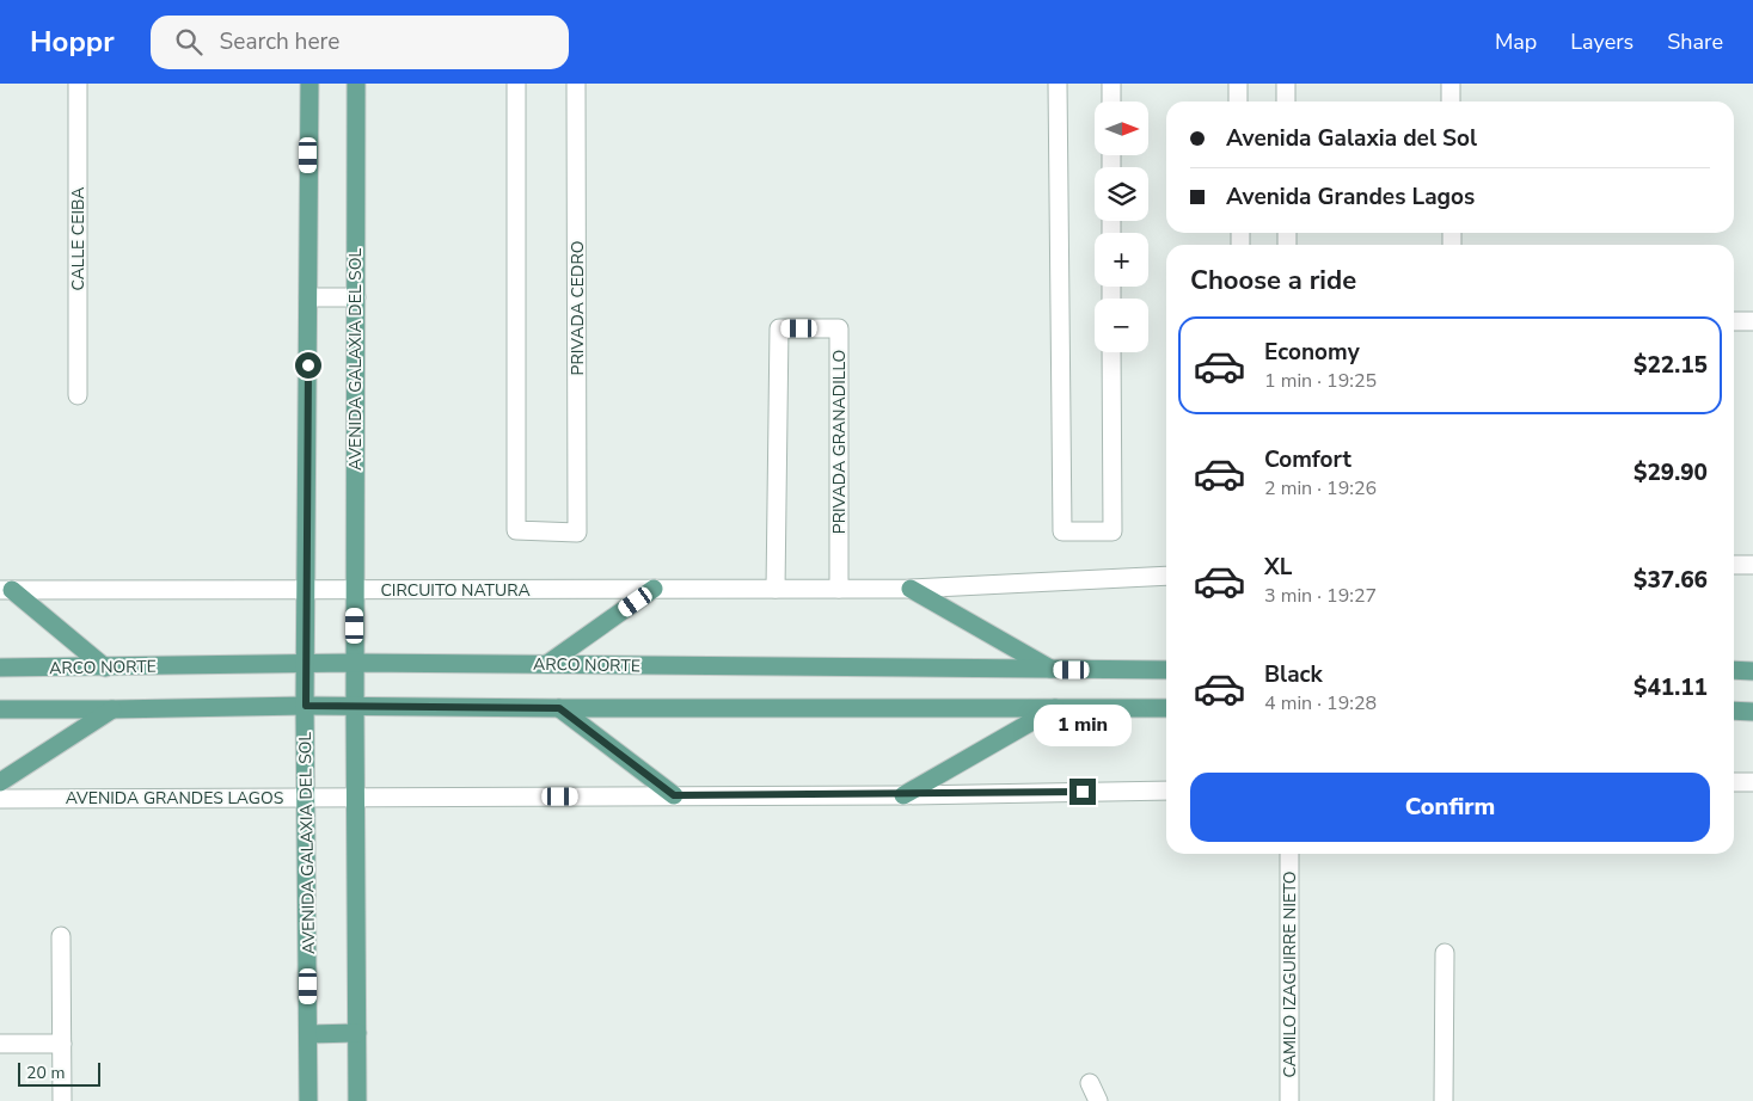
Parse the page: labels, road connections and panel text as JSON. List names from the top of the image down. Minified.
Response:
{"streets":{"main road":["AVENIDA GALAXIA DEL SOL","ARCO NORTE"],"street":["CALLE CEIBA","PRIVADA CEDRO","PRIVADA GRANADILLO","CIRCUITO NATURA","AVENIDA GRANDES LAGOS","CAMILO IZAGUIRRE NIETO"]},"crossings":[["AVENIDA GALAXIA DEL SOL","CIRCUITO NATURA"],["AVENIDA GALAXIA DEL SOL","ARCO NORTE"],["AVENIDA GALAXIA DEL SOL","AVENIDA GRANDES LAGOS"],["PRIVADA GRANADILLO","CIRCUITO NATURA"]],"scale_bar":"20 m","north":"right","page":{"header":"Hoppr","search":"Search here","nav":["Map","Layers","Share"],"map_buttons":["+","−"],"banner":["Avenida Galaxia del Sol","Avenida Grandes Lagos"],"heading":"Choose a ride","list":[{"name":"Economy","note":"1 min · 19:25","value":"$22.15"},{"name":"Comfort","note":"2 min · 19:26","value":"$29.90"},{"name":"XL","note":"3 min · 19:27","value":"$37.66"},{"name":"Black","note":"4 min · 19:28","value":"$41.11"}],"bubble":"1 min","buttons":"Confirm","scale":"20 m"}}
